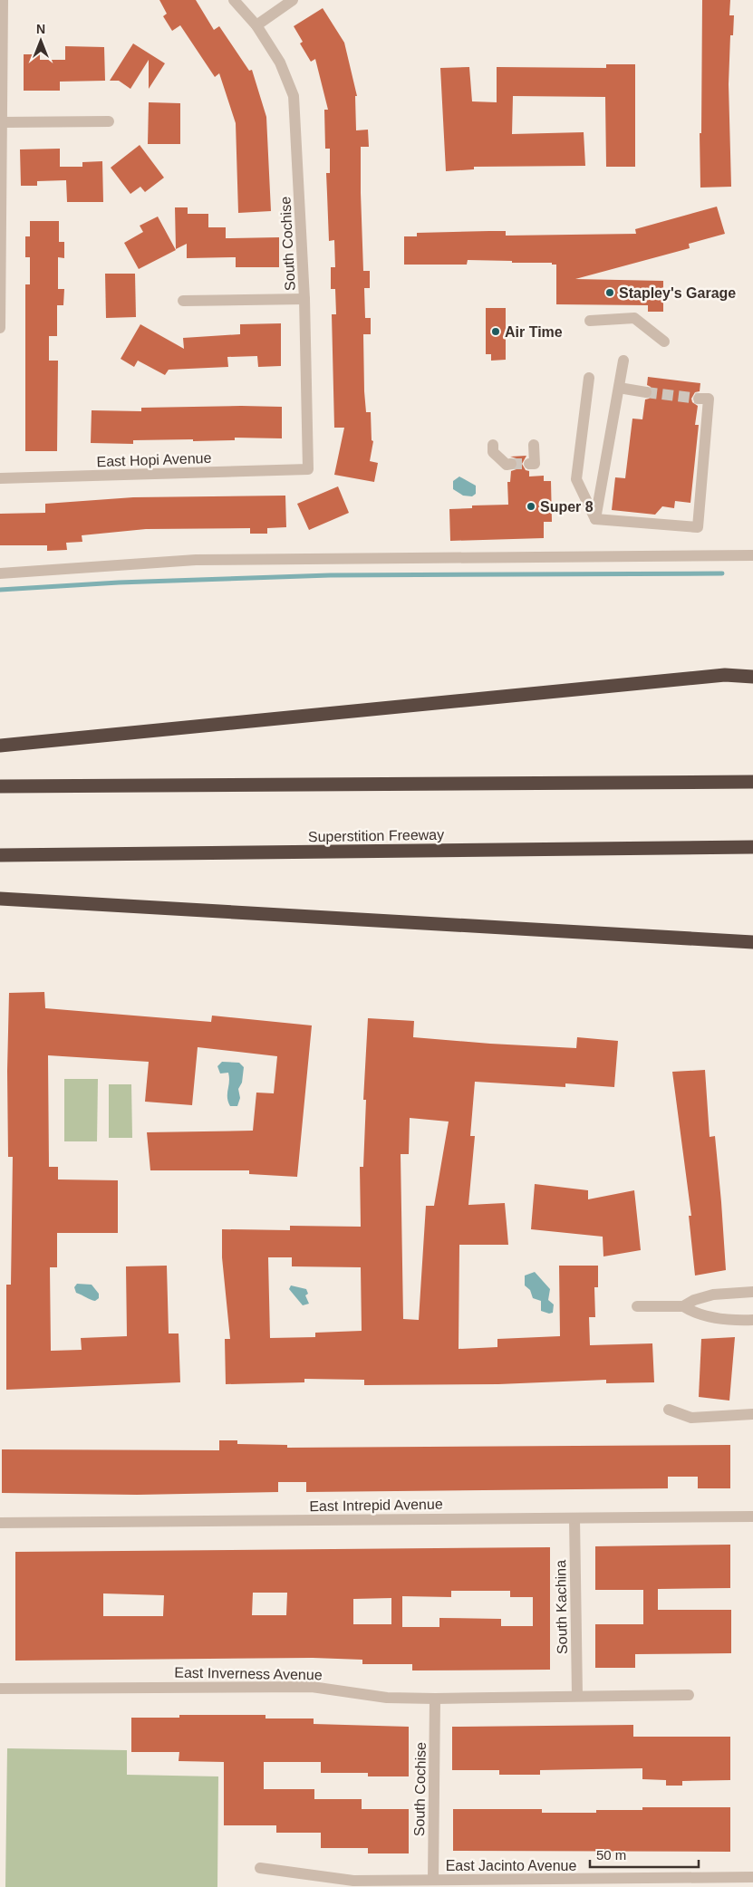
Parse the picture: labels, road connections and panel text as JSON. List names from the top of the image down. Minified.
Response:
{"streets":{"highway":["Superstition Freeway"],"street":["South Cochise","East Hopi Avenue","East Intrepid Avenue","South Kachina","East Inverness Avenue","East Jacinto Avenue"]},"crossings":[["South Cochise","East Hopi Avenue"],["South Cochise","East Inverness Avenue"],["South Cochise","East Jacinto Avenue"],["East Intrepid Avenue","South Kachina"],["South Kachina","East Inverness Avenue"]],"places":["Stapley's Garage","Air Time","Super 8"],"scale_bar":"50 m","north":"top"}
